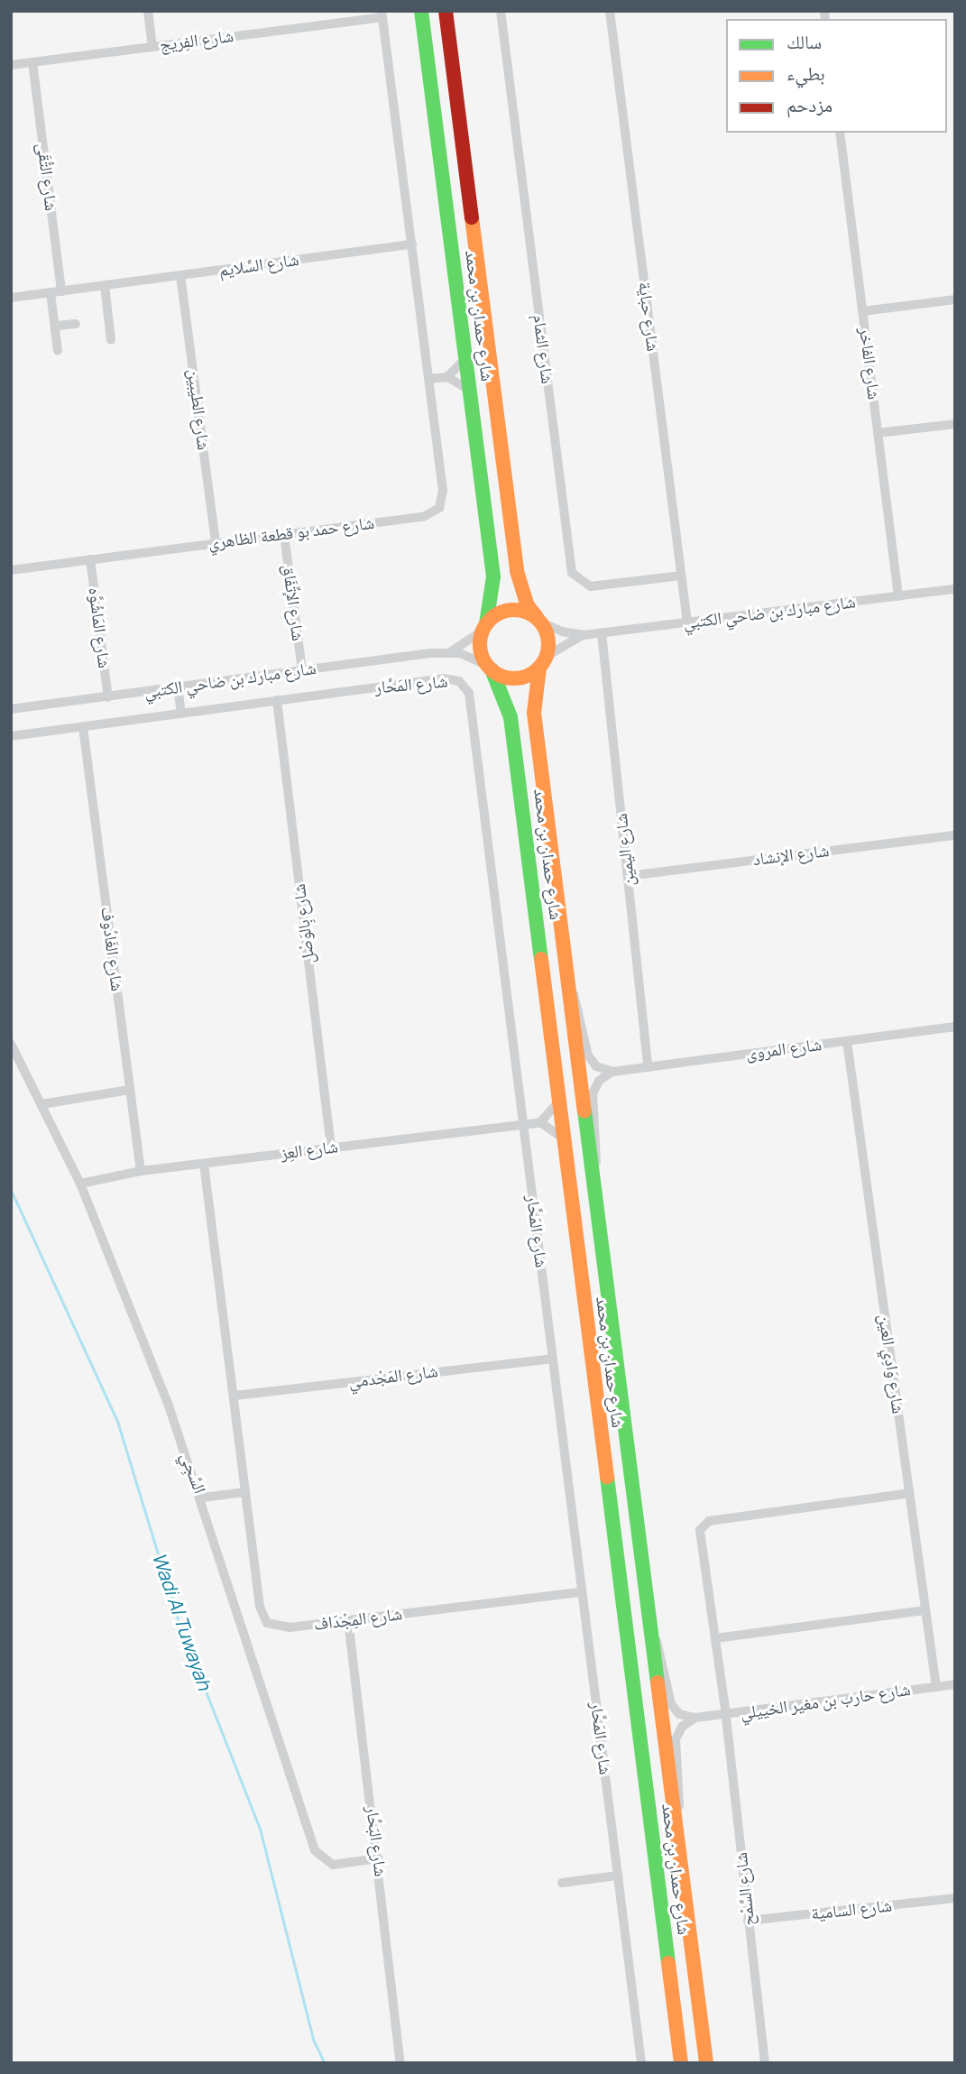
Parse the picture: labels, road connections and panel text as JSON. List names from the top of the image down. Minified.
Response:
{"streets":{"main road":["شارع حمدان بن محمد"],"street":["شارع الفِريج","شارع التُّقَى","شارع السَّلايم","شارع حباية","شارع الثمام","شارع الفاخر","شارع الطيبين","شارع حمد بو قطعة الظاهري","شارع الإتِّفَاق","شارع مبارك بن ضاحي الكتبي","شارع المَاشُوَّه","شارع المَحَّار","شارع اليمين","شارع الإنشاد","شارع بِالوَصْل","شارع الغَادُوف","شارع المروى","شارع العِز","شارع وَادِي العين","شارع المَجْدمي","السَّجِي","شارع المِجْدَاف","شارع حارب بن مغير الخييلي","شارع البَحَّار","شارع السَّمْح","شارع السامية"]},"crossings":[["شارع الفِريج","شارع التُّقَى"],["شارع الفِريج","شارع حمد بو قطعة الظاهري"],["شارع التُّقَى","شارع السَّلايم"],["شارع السَّلايم","شارع الطيبين"],["شارع السَّلايم","شارع حمد بو قطعة الظاهري"],["شارع حمدان بن محمد","شارع مبارك بن ضاحي الكتبي"],["شارع حباية","شارع الثمام"],["شارع حباية","شارع مبارك بن ضاحي الكتبي"],["شارع الفاخر","شارع مبارك بن ضاحي الكتبي"],["شارع الطيبين","شارع حمد بو قطعة الظاهري"],["شارع حمد بو قطعة الظاهري","شارع الإتِّفَاق"],["شارع حمد بو قطعة الظاهري","شارع المَاشُوَّه"],["شارع الإتِّفَاق","شارع مبارك بن ضاحي الكتبي"],["شارع مبارك بن ضاحي الكتبي","شارع المَاشُوَّه"],["شارع مبارك بن ضاحي الكتبي","شارع اليمين"],["شارع المَحَّار","شارع بِالوَصْل"],["شارع المَحَّار","شارع الغَادُوف"],["شارع المَحَّار","شارع العِز"],["شارع المَحَّار","شارع المَجْدمي"],["شارع المَحَّار","شارع المِجْدَاف"],["شارع اليمين","شارع الإنشاد"],["شارع اليمين","شارع المروى"],["شارع بِالوَصْل","شارع العِز"],["شارع الغَادُوف","شارع العِز"],["شارع المروى","شارع وَادِي العين"],["شارع العِز","السَّجِي"],["شارع العِز","شارع المِجْدَاف"],["شارع وَادِي العين","شارع حارب بن مغير الخييلي"],["شارع وَادِي العين","شارع السَّمْح"],["شارع المَجْدمي","شارع المِجْدَاف"],["السَّجِي","شارع البَحَّار"],["شارع المِجْدَاف","شارع البَحَّار"],["شارع حارب بن مغير الخييلي","شارع السَّمْح"],["شارع السَّمْح","شارع السامية"]],"water":["Wadi Al Tuwayah"],"legend":["سالك","بطيء","مزدحم"]}
